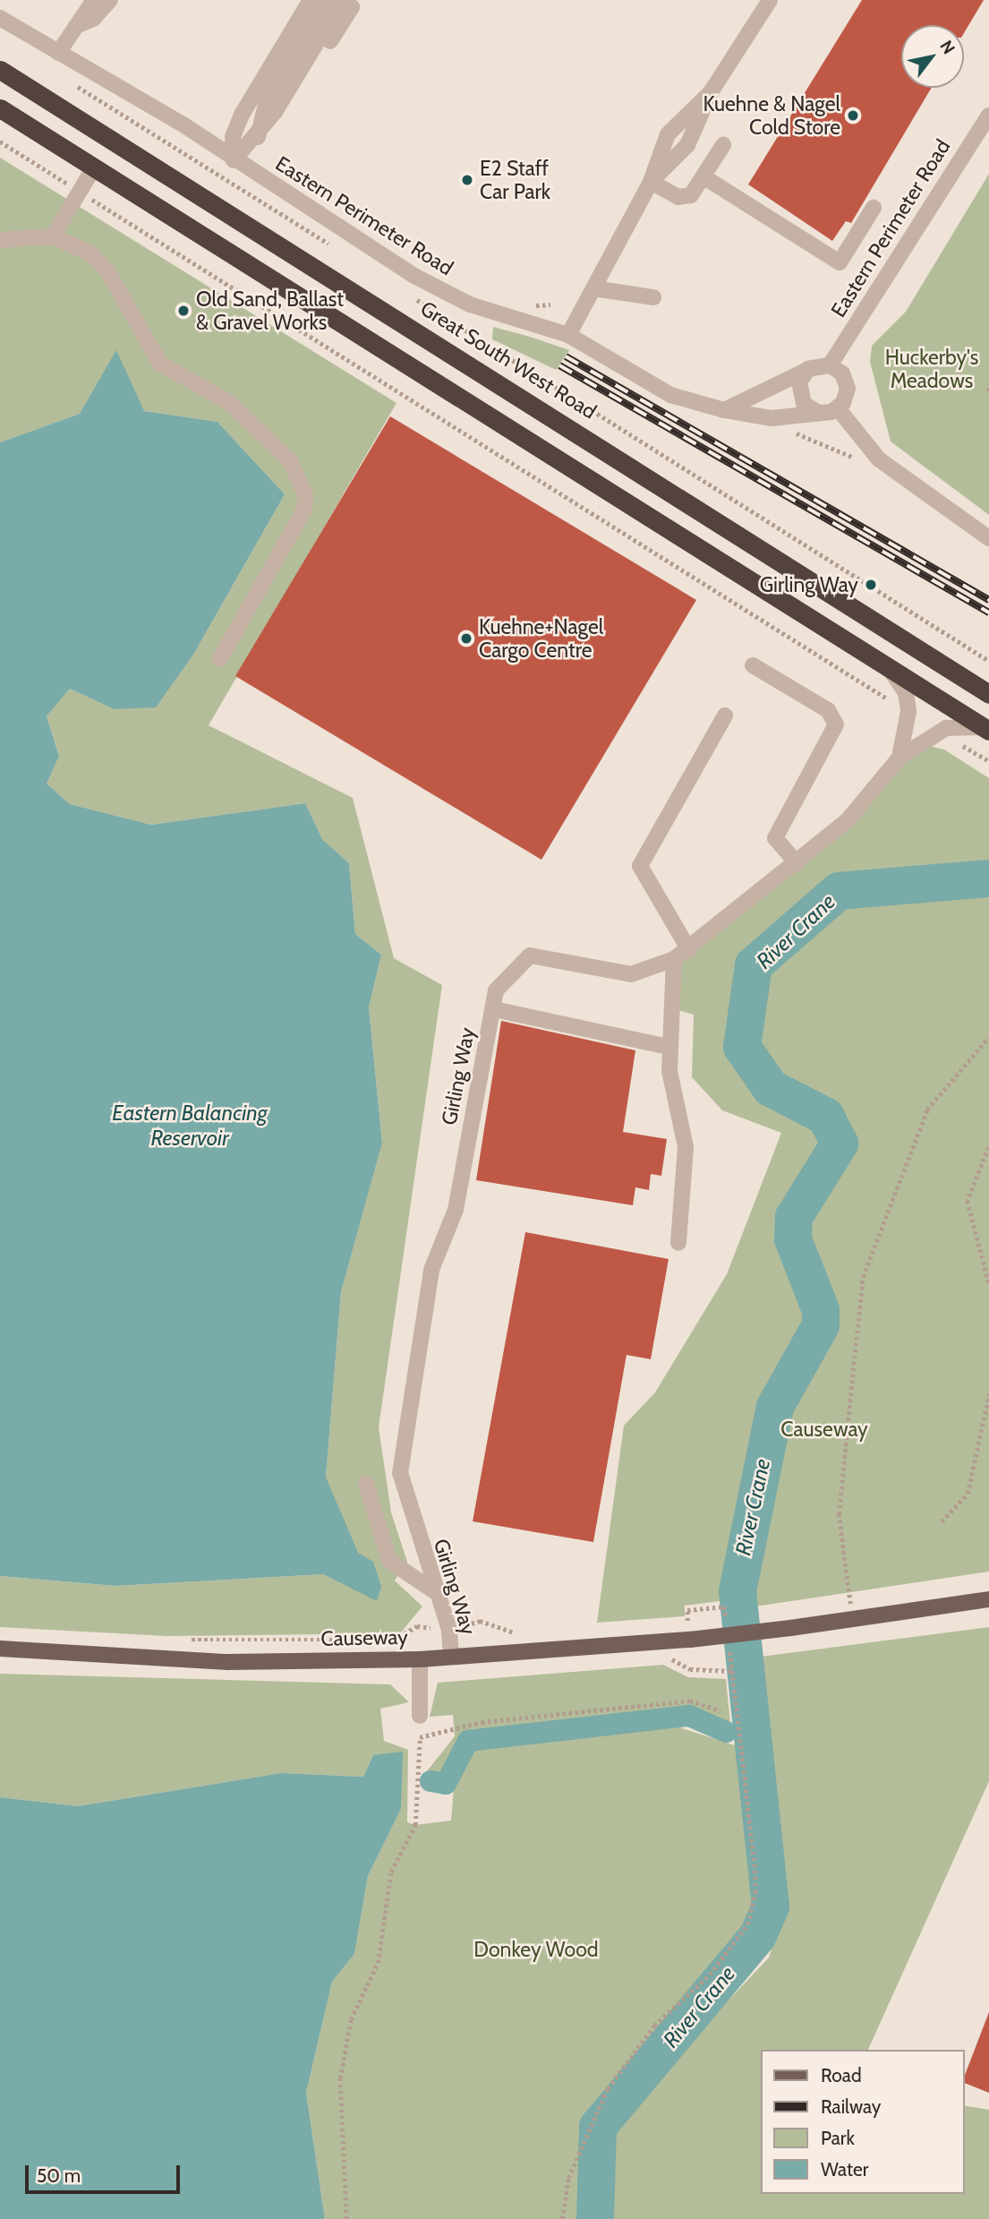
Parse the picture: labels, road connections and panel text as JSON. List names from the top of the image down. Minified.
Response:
{"streets":{"highway":["Great South West Road"],"main road":["Causeway"],"street":["Eastern Perimeter Road","Girling Way"]},"crossings":[["Girling Way","Causeway"]],"water":["River Crane","Eastern Balancing Reservoir"],"parks":["Huckerby's Meadows","Causeway","Donkey Wood"],"places":["Kuehne & Nagel Cold Store","E2 Staff Car Park","Old Sand, Ballast & Gravel Works","Girling Way","Kuehne+Nagel Cargo Centre"],"legend":["Road","Railway","Park","Water"],"scale_bar":"50 m","north":"top right"}
